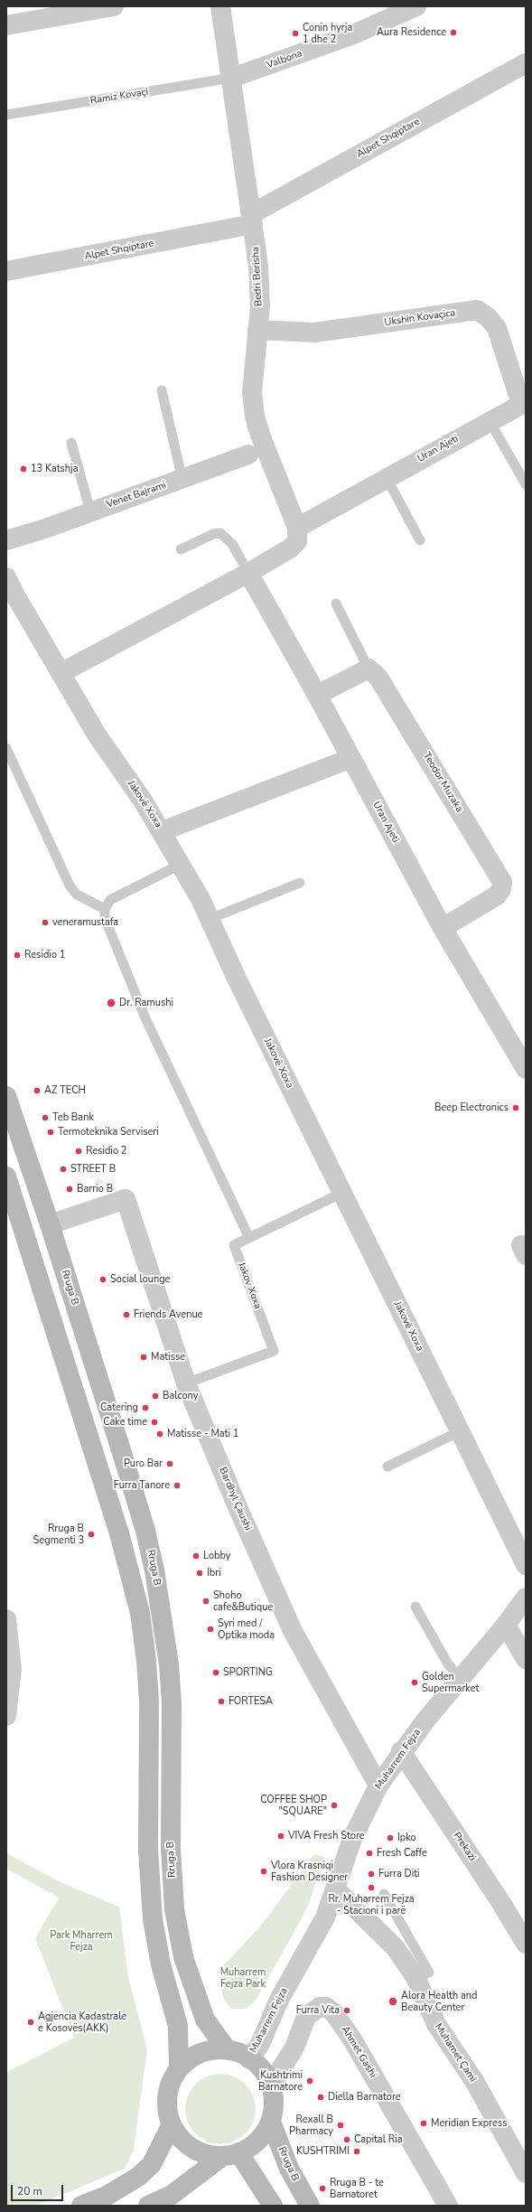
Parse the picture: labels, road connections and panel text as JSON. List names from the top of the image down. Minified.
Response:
{"streets":{"main road":["Rruga B"],"street":["Valbona","Alpet Shqiptare","Bedri Berisha","Ukshin Kovaçica","Uran Ajeti","Venet Bajrami","Teodor Muzaka","Jakovë Xoxa","Bardhyl Çaushi","Muharrem Fejza","Prekazi","Ahmet Gashi","Muhamet Çami"],"lane":["Ramiz Kovaçi","Jakov Xoxa"]},"crossings":[["Valbona","Ramiz Kovaçi"],["Valbona","Bedri Berisha"],["Ramiz Kovaçi","Bedri Berisha"],["Alpet Shqiptare","Bedri Berisha"],["Bedri Berisha","Ukshin Kovaçica"],["Bedri Berisha","Uran Ajeti"],["Ukshin Kovaçica","Uran Ajeti"],["Uran Ajeti","Teodor Muzaka"],["Jakovë Xoxa","Jakov Xoxa"],["Jakov Xoxa","Bardhyl Çaushi"],["Rruga B","Bardhyl Çaushi"],["Rruga B","Muharrem Fejza"],["Rruga B","Ahmet Gashi"],["Bardhyl Çaushi","Muharrem Fejza"],["Muharrem Fejza","Prekazi"],["Muharrem Fejza","Ahmet Gashi"],["Muharrem Fejza","Muhamet Çami"]],"parks":["Park Mharrem Fejza","Muharrem Fejza Park"],"places":["Aura Residence","Conin hyrja 1 dhe 2","13 Katshja","veneramustafa","Residio 1","Dr. Ramushi","AZ TECH","Beep Electronics","Teb Bank","Termoteknika Serviseri","Residio 2","STREET B","Barrio B","Social lounge","Friends Avenue","Matisse","Balcony","Catering","Cake time","Matisse - Mati 1","Puro Bar","Furra Tanore","Rruga B Segmenti 3","Lobby","Ibri","Shoho cafe&Butique","Syri med / Optika moda","SPORTING","Golden Supermarket","FORTESA","COFFEE SHOP \"SQUARE\"","VIVA Fresh Store","Ipko","Fresh Caffe","Vlora Krasniqi Fashion Designer","Furra Diti","Rr. Muharrem Fejza - Stacioni i parë","Alora Health and Beauty Center","Furra Vita","Agjencia Kadastrale e Kosovës(AKK)","Kushtrimi Barnatore","Diella Barnatore","Meridian Express","Rexall B Pharmacy","Capital Ria","KUSHTRIMI","Rruga B - te Barnatoret"],"scale_bar":"20 m"}
